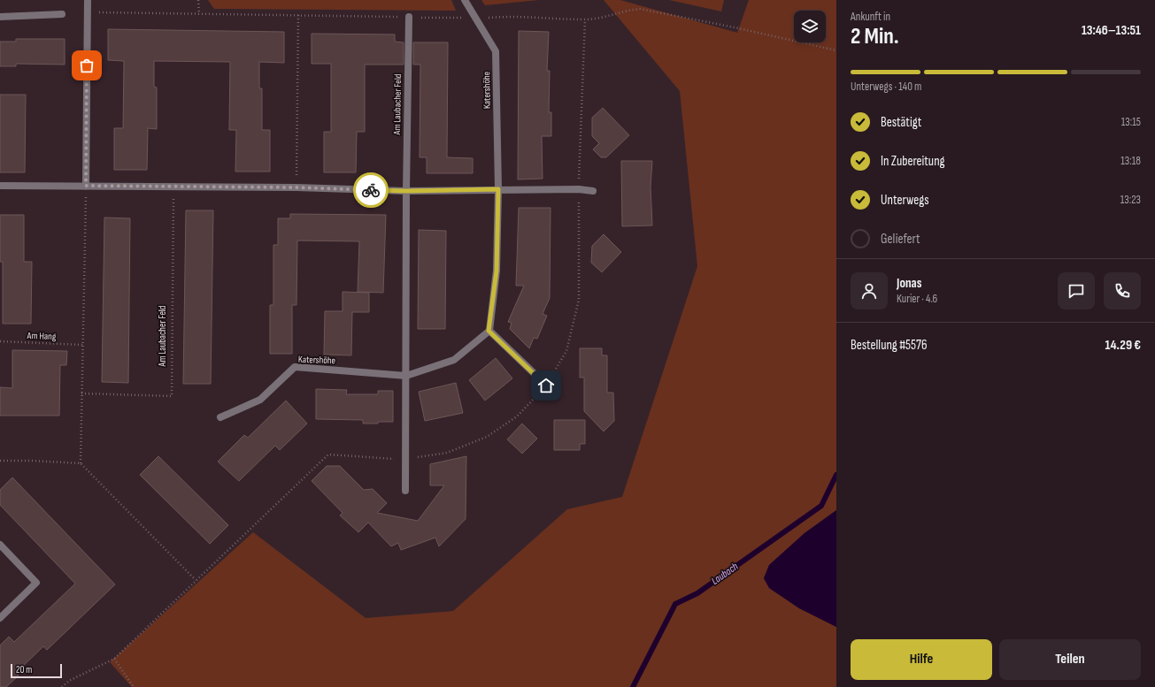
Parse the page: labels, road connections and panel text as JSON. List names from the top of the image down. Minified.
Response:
{"streets":{"street":["Katershöhe","Am Laubacher Feld"],"path":["Am Hang"]},"crossings":[["Katershöhe","Am Laubacher Feld"]],"water":["Laubach"],"scale_bar":"20 m","page":{"heading":["2 Min.","Ankunft in","13:46–13:51"],"panel":["Jonas","Kurier · 4.6","Bestellung #5576","14.29 €"],"bar":"Unterwegs · 140 m","list":[["Bestätigt","13:15"],["In Zubereitung","13:18"],["Unterwegs","13:23"],"Geliefert"],"buttons":["Hilfe","Teilen"],"scale":"20 m"}}
